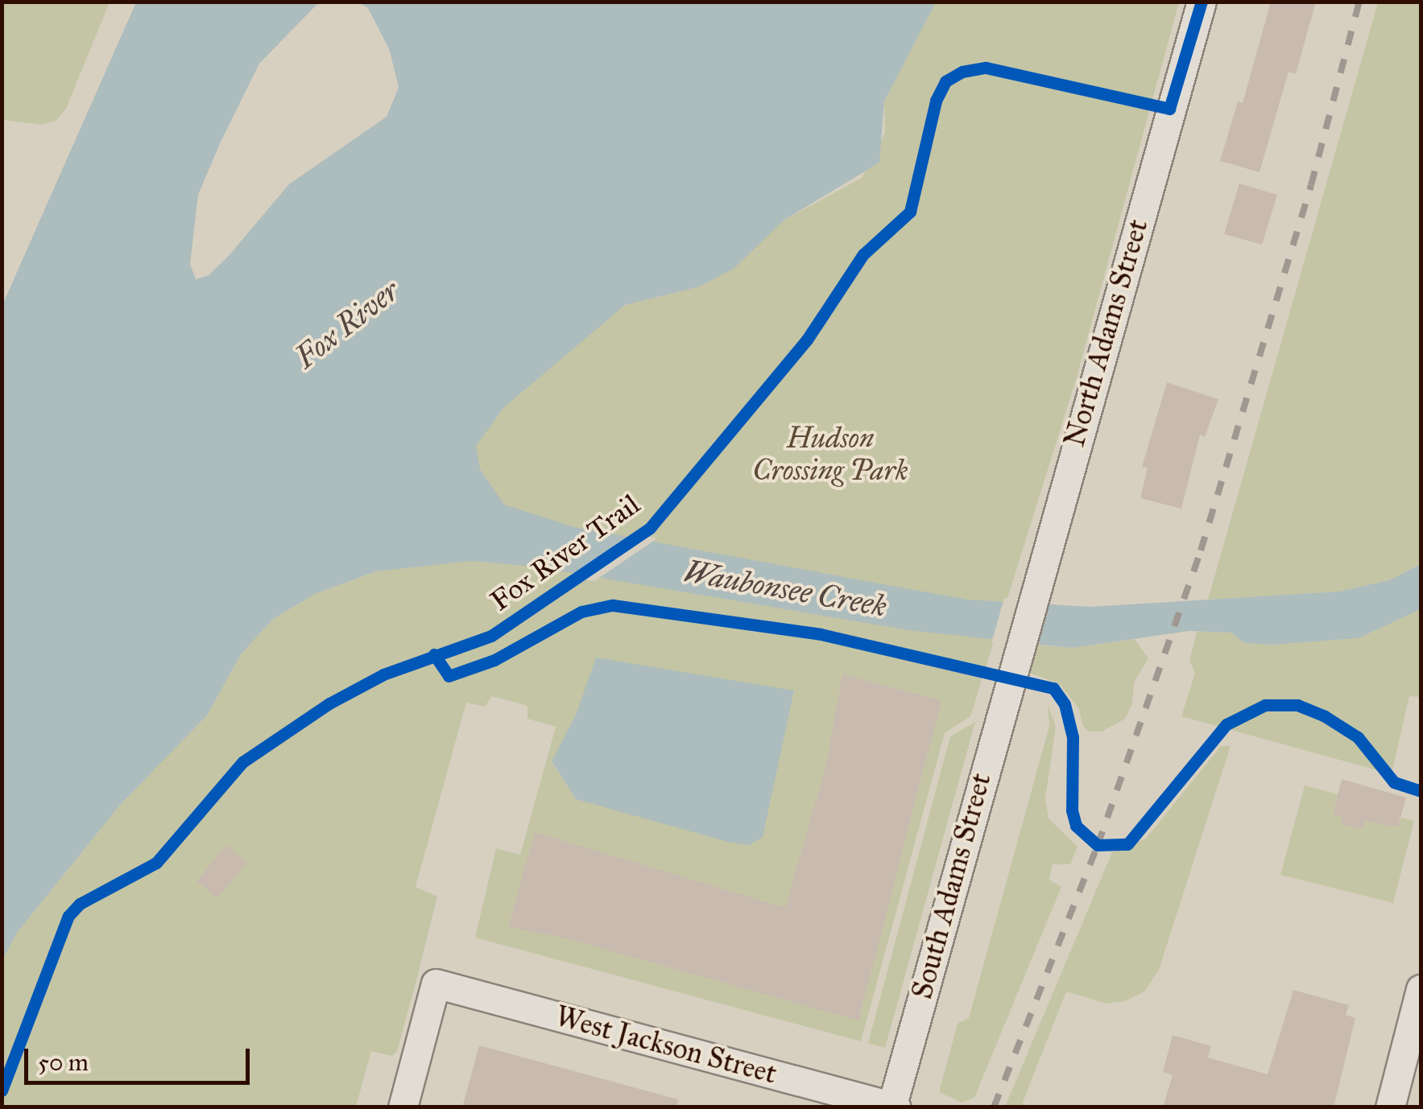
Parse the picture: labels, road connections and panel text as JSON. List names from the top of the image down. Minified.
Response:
{"streets":{"street":["North Adams Street","South Adams Street","West Jackson Street"],"cycle path":["Fox River Trail"]},"crossings":[["North Adams Street","South Adams Street"],["South Adams Street","West Jackson Street"]],"water":["Fox River","Waubonsee Creek"],"parks":["Hudson Crossing Park"],"scale_bar":"50 m"}
